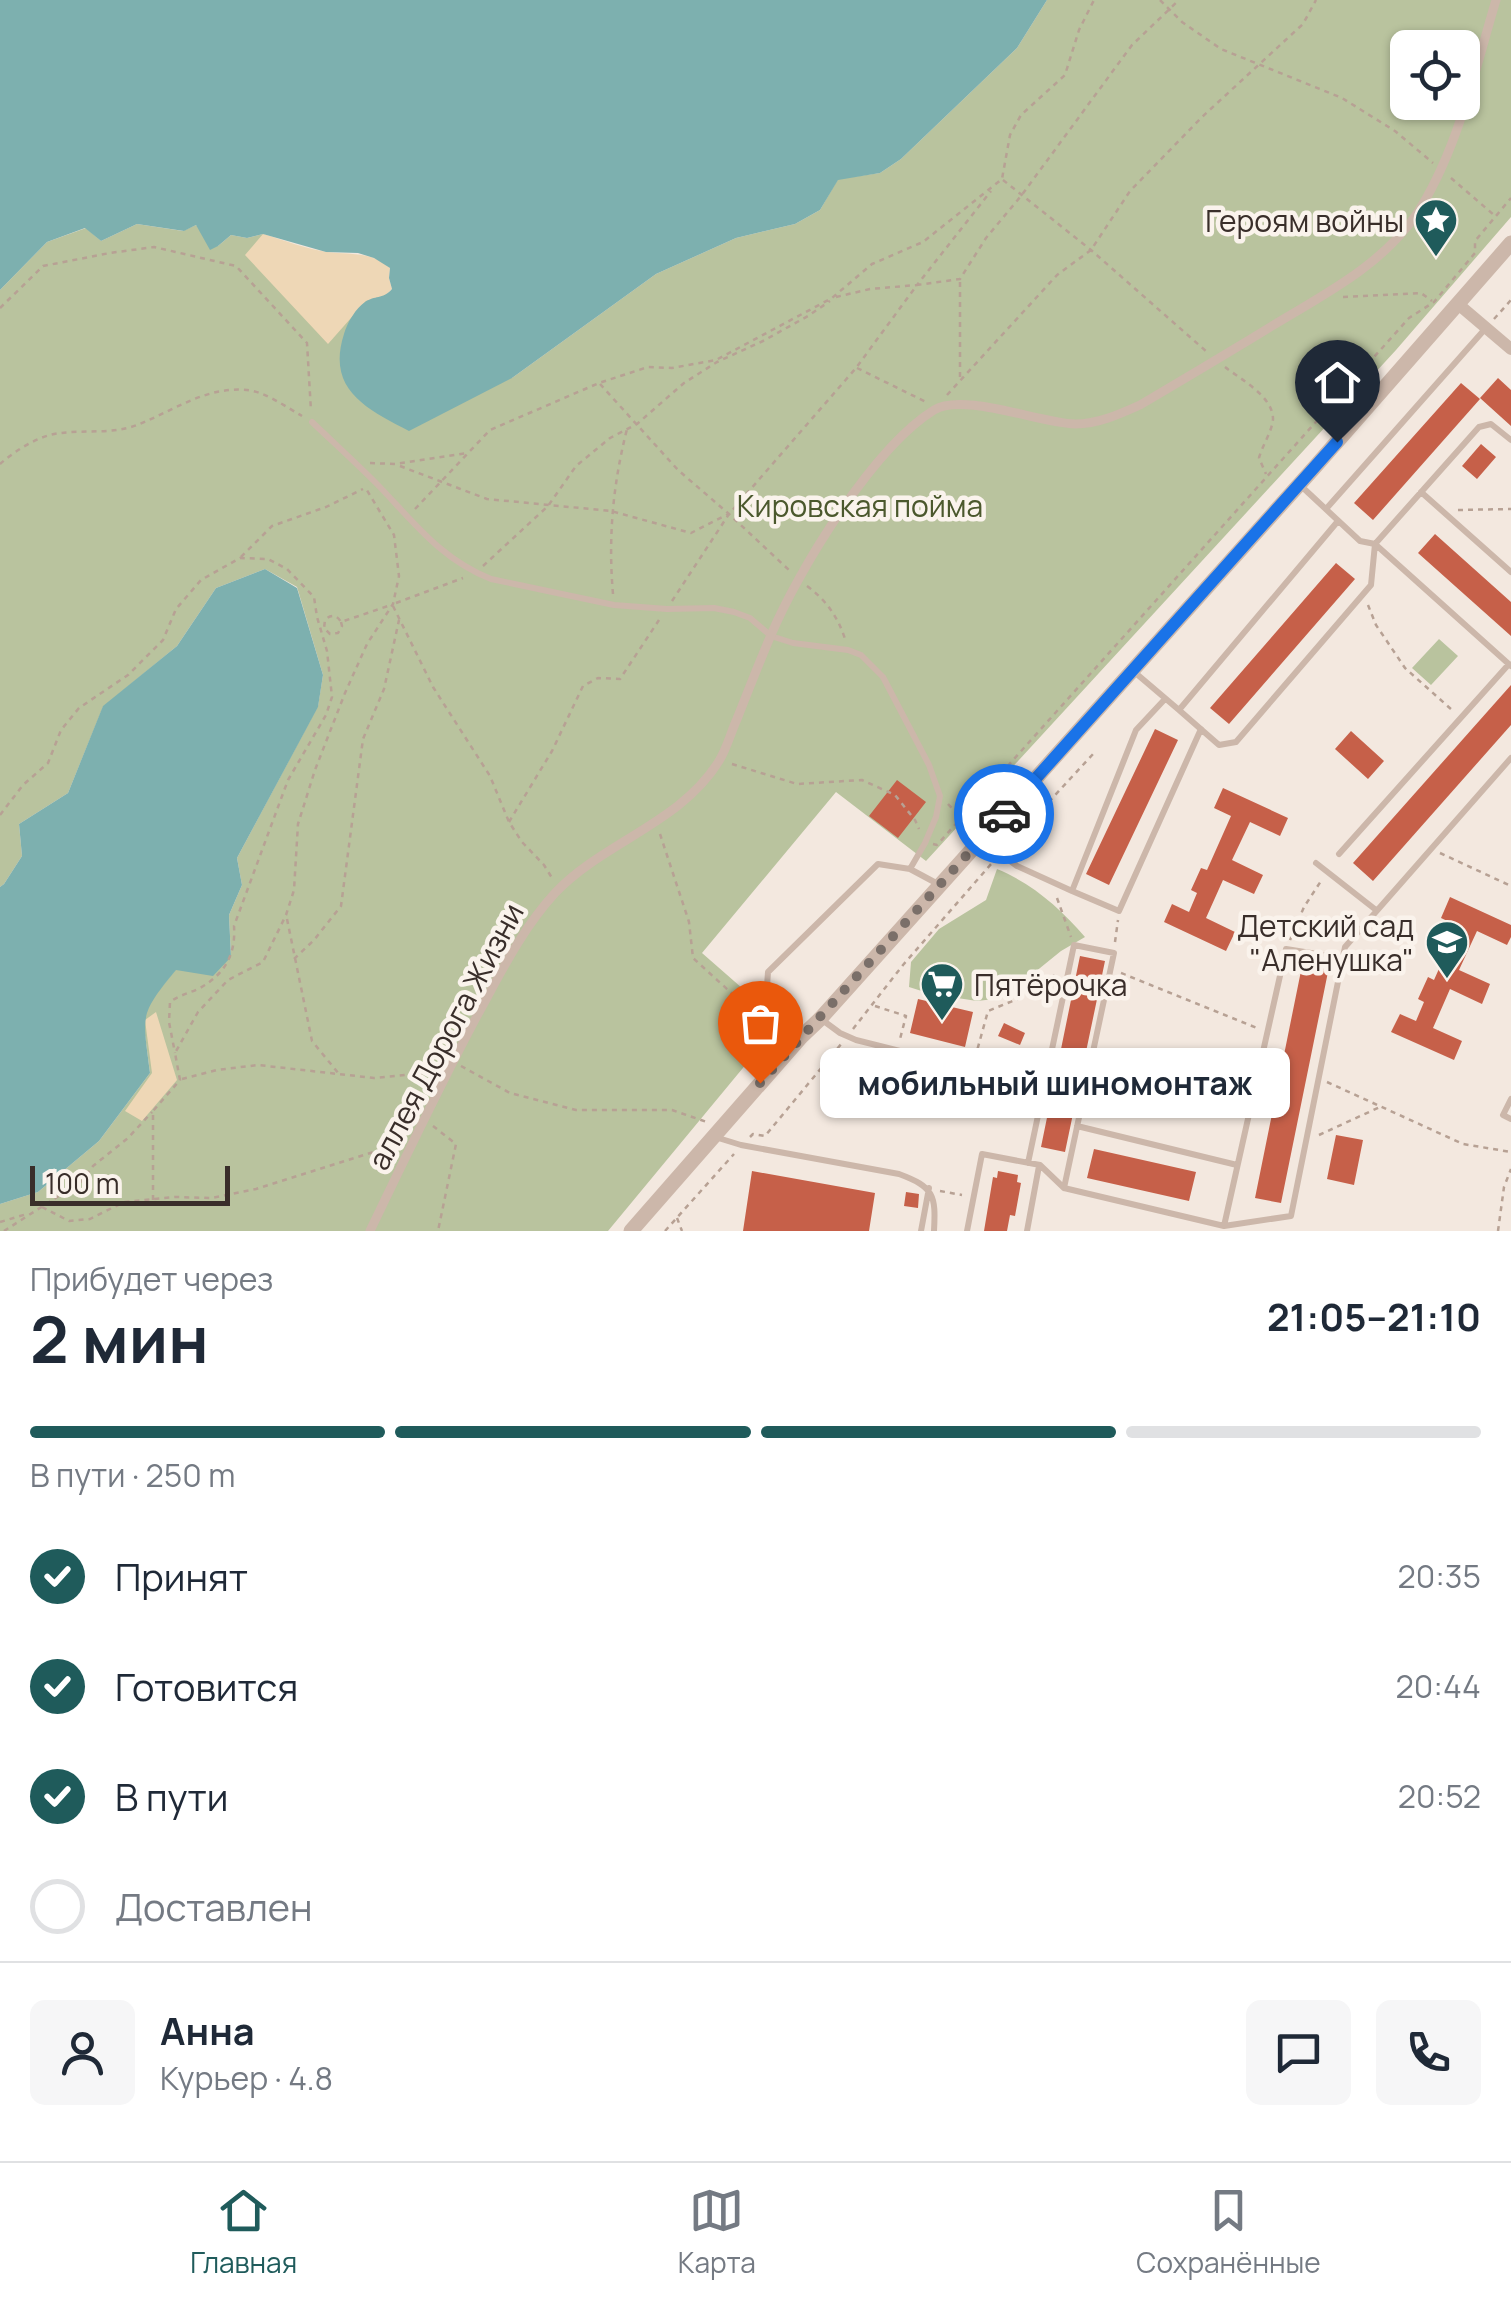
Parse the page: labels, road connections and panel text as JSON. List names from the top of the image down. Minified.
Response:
{"streets":{"street":["аллея Дорога Жизни"]},"parks":["Кировская пойма"],"places":{"place":["Героям войны"],"school or university":["Детский сад \"Аленушка\""],"supermarket":["Пятёрочка"],"other":["мобильный шиномонтаж"]},"scale_bar":"100 m","page":{"bubble":"мобильный шиномонтаж","scale":"100 m","heading":["2 мин","Прибудет через","21:05–21:10"],"panel":["Анна","Курьер · 4.8"],"bar":"В пути · 250 m","list":[["Принят","20:35"],["Готовится","20:44"],["В пути","20:52"],"Доставлен"],"tabs":["Главная","Карта","Сохранённые"]}}
